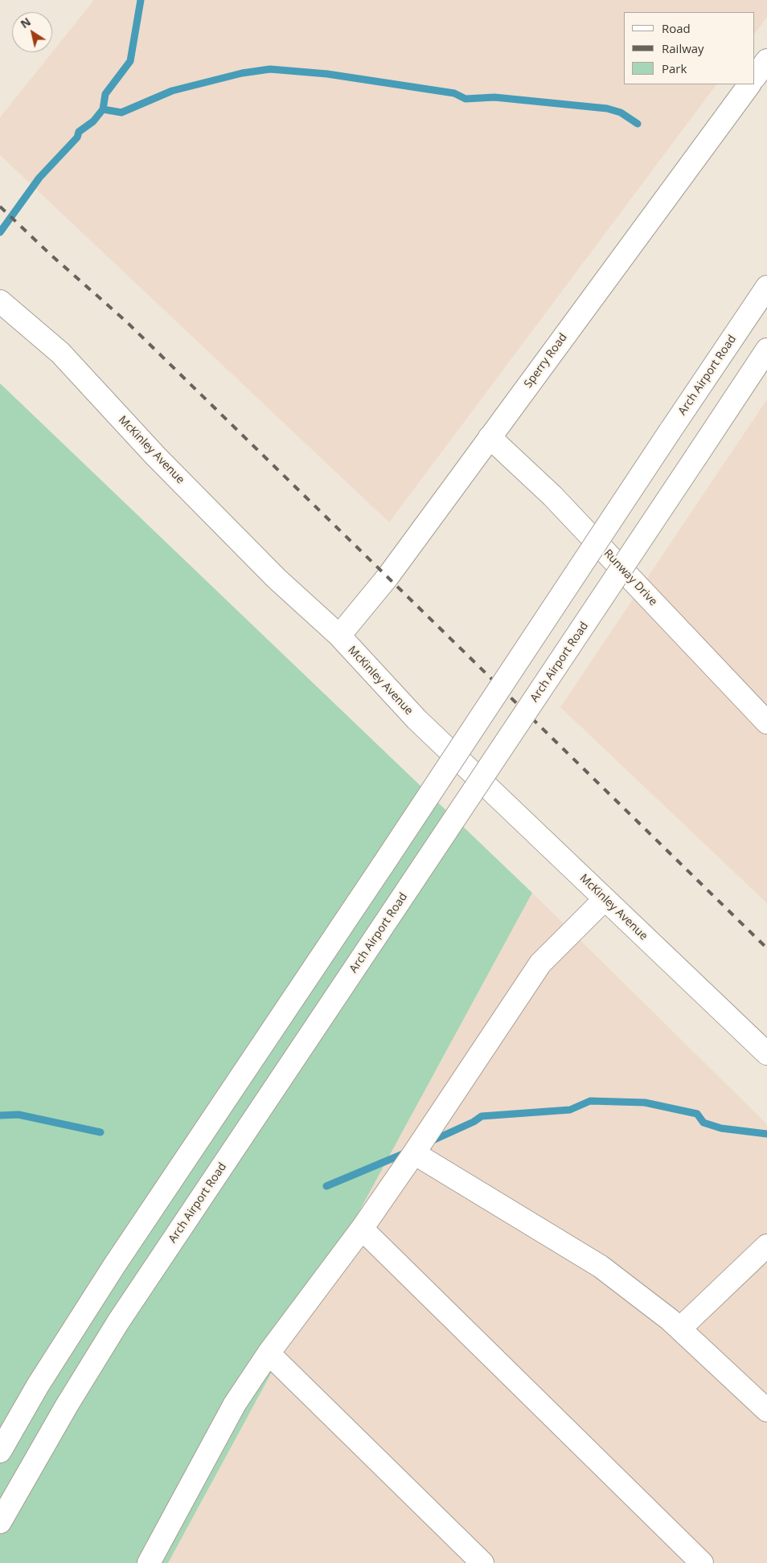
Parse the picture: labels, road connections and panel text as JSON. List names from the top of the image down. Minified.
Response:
{"streets":{"main road":["Sperry Road","Arch Airport Road","McKinley Avenue","Runway Drive"]},"crossings":[["Sperry Road","McKinley Avenue"],["Sperry Road","Runway Drive"]],"legend":["Road","Railway","Park"],"north":"top left"}
